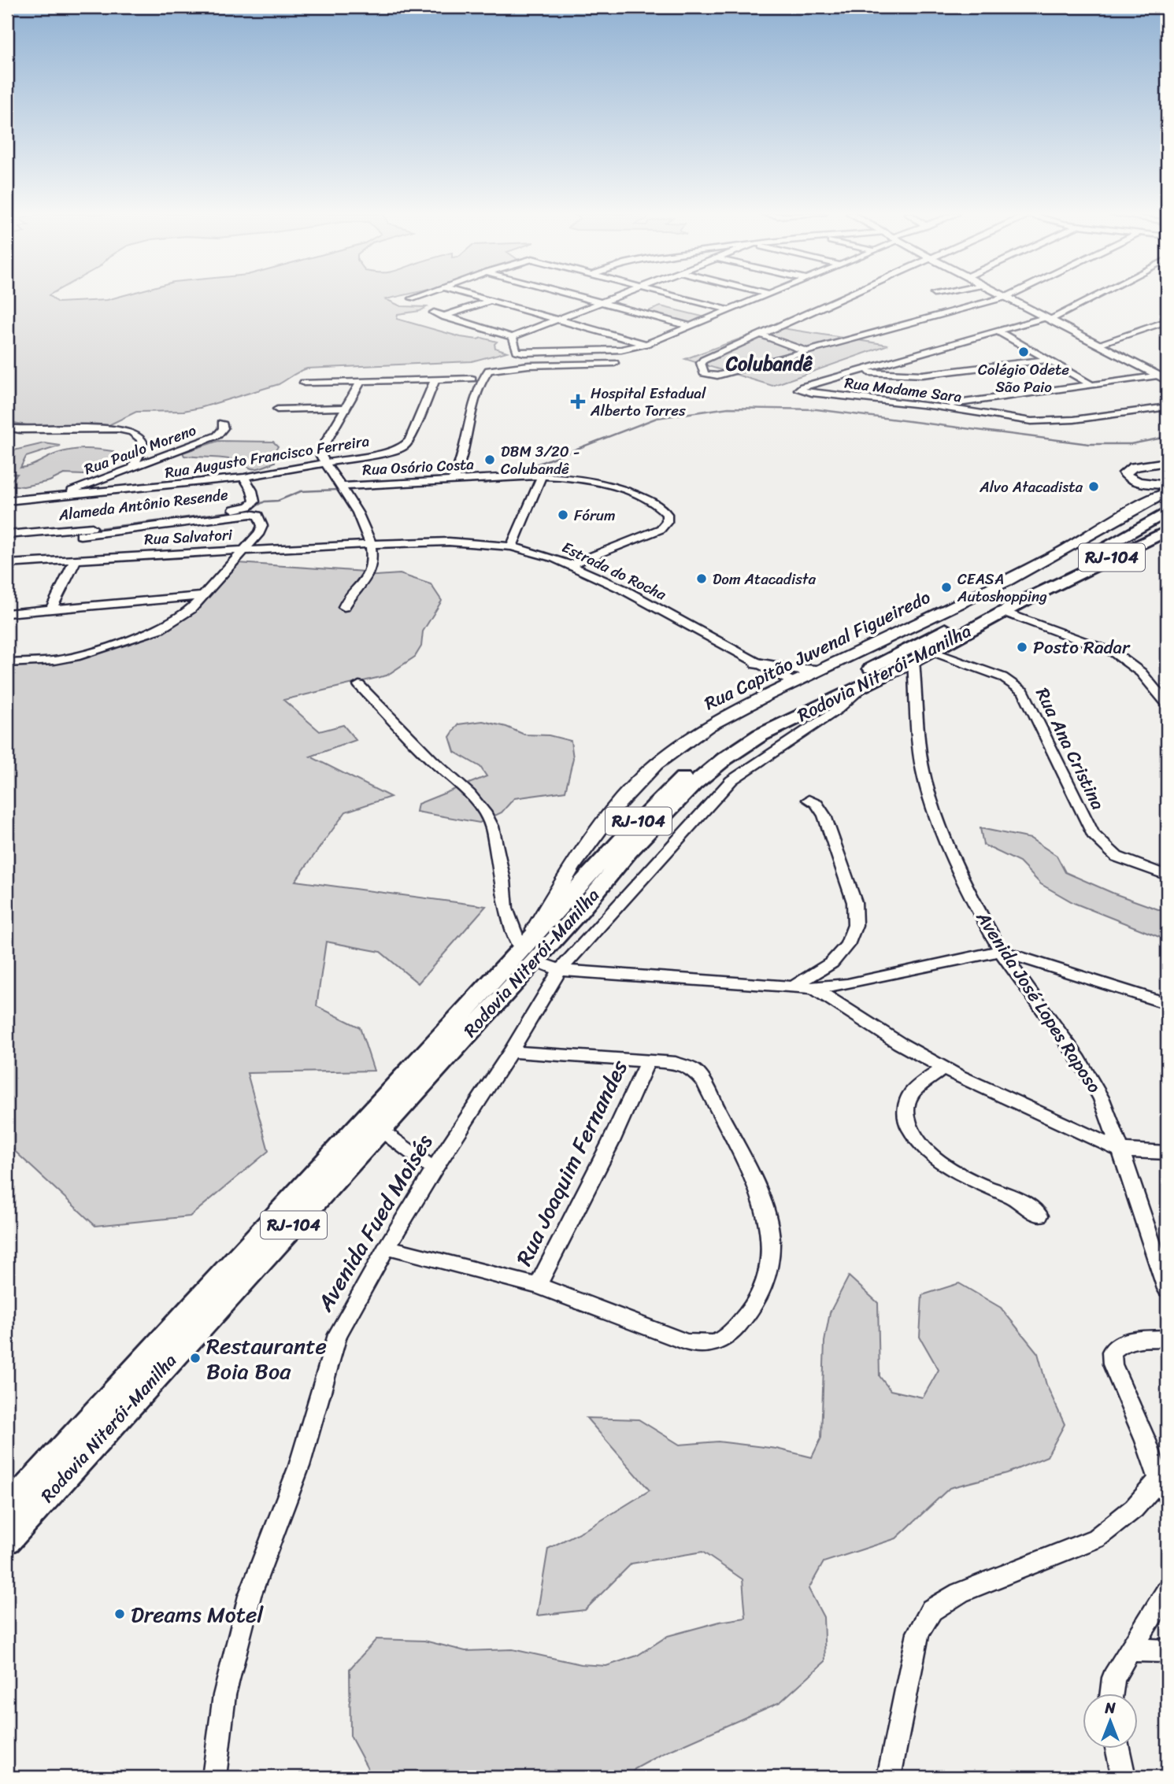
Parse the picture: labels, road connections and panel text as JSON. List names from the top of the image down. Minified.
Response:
{"streets":{"highway":["RJ-104","Rodovia Niterói-Manilha"],"main road":["Rua Capitão Juvenal Figueiredo"],"street":["Rua Madame Sara","Rua Paulo Moreno","Rua Augusto Francisco Ferreira","Rua Osório Costa","Alameda Antônio Resende","Rua Salvatori","Estrada do Rocha","Rua Ana Cristina","Avenida José Lopes Raposo","Rua Joaquim Fernandes","Avenida Fued Moisés"]},"crossings":[["Rua Paulo Moreno","Rua Augusto Francisco Ferreira"],["Rua Augusto Francisco Ferreira","Alameda Antônio Resende"],["Rua Osório Costa","Estrada do Rocha"],["Alameda Antônio Resende","Rua Salvatori"],["Rua Salvatori","Estrada do Rocha"],["Estrada do Rocha","Rua Capitão Juvenal Figueiredo"],["Rua Capitão Juvenal Figueiredo","Rodovia Niterói-Manilha"],["Rodovia Niterói-Manilha","Rua Ana Cristina"],["Rodovia Niterói-Manilha","Avenida José Lopes Raposo"],["Rodovia Niterói-Manilha","Avenida Fued Moisés"]],"districts":["Colubandê"],"places":{"other":["Colégio Odete São Paio","DBM 3/20 - Colubandê","Alvo Atacadista","Fórum","Dom Atacadista","CEASA Autoshopping","Posto Radar","Restaurante Boia Boa","Dreams Motel"],"health":["Hospital Estadual Alberto Torres"]},"north":"top"}
